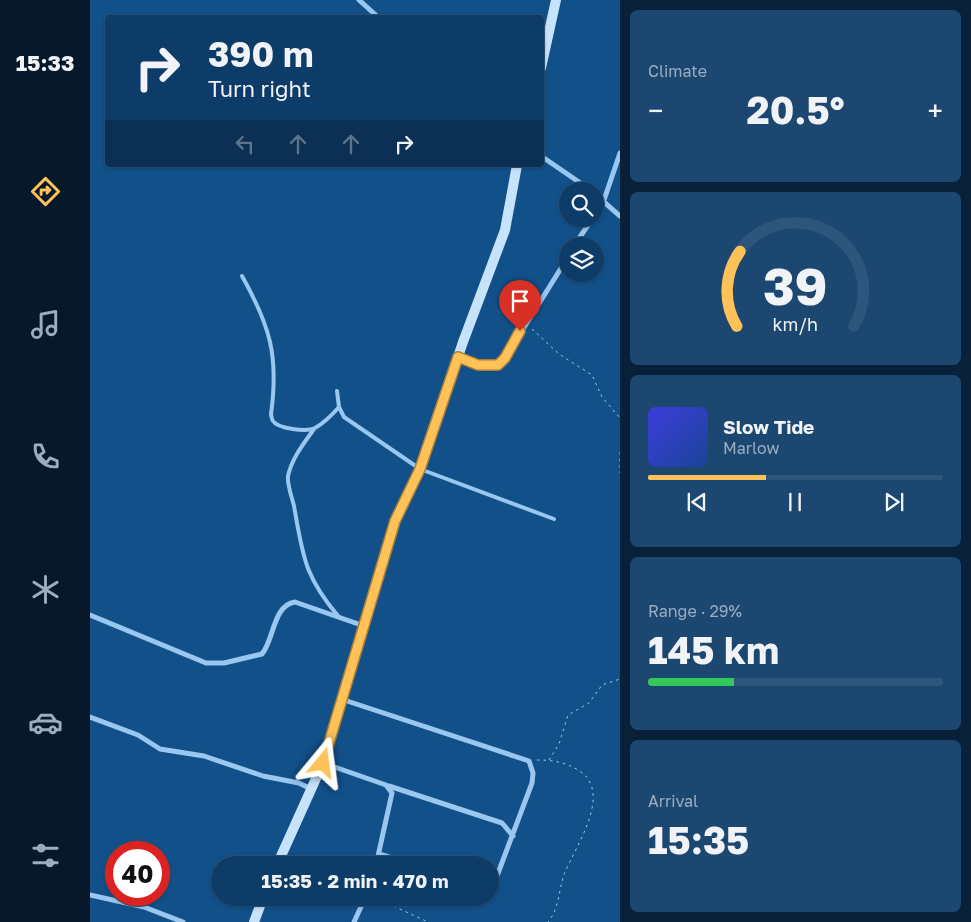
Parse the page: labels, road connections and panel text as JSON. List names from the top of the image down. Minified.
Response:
{"page":{"tabs":"15:33","tile":["Climate",["Range · 29%","145 km"],["Arrival","15:35"]],"turn":["390 m","Turn right"],"heat":["−","20.5°","+"],"song":["Slow Tide","Marlow"],"limit":"40","trip":"15:35 · 2 min · 470 m","gauge":["39","km/h"]}}
